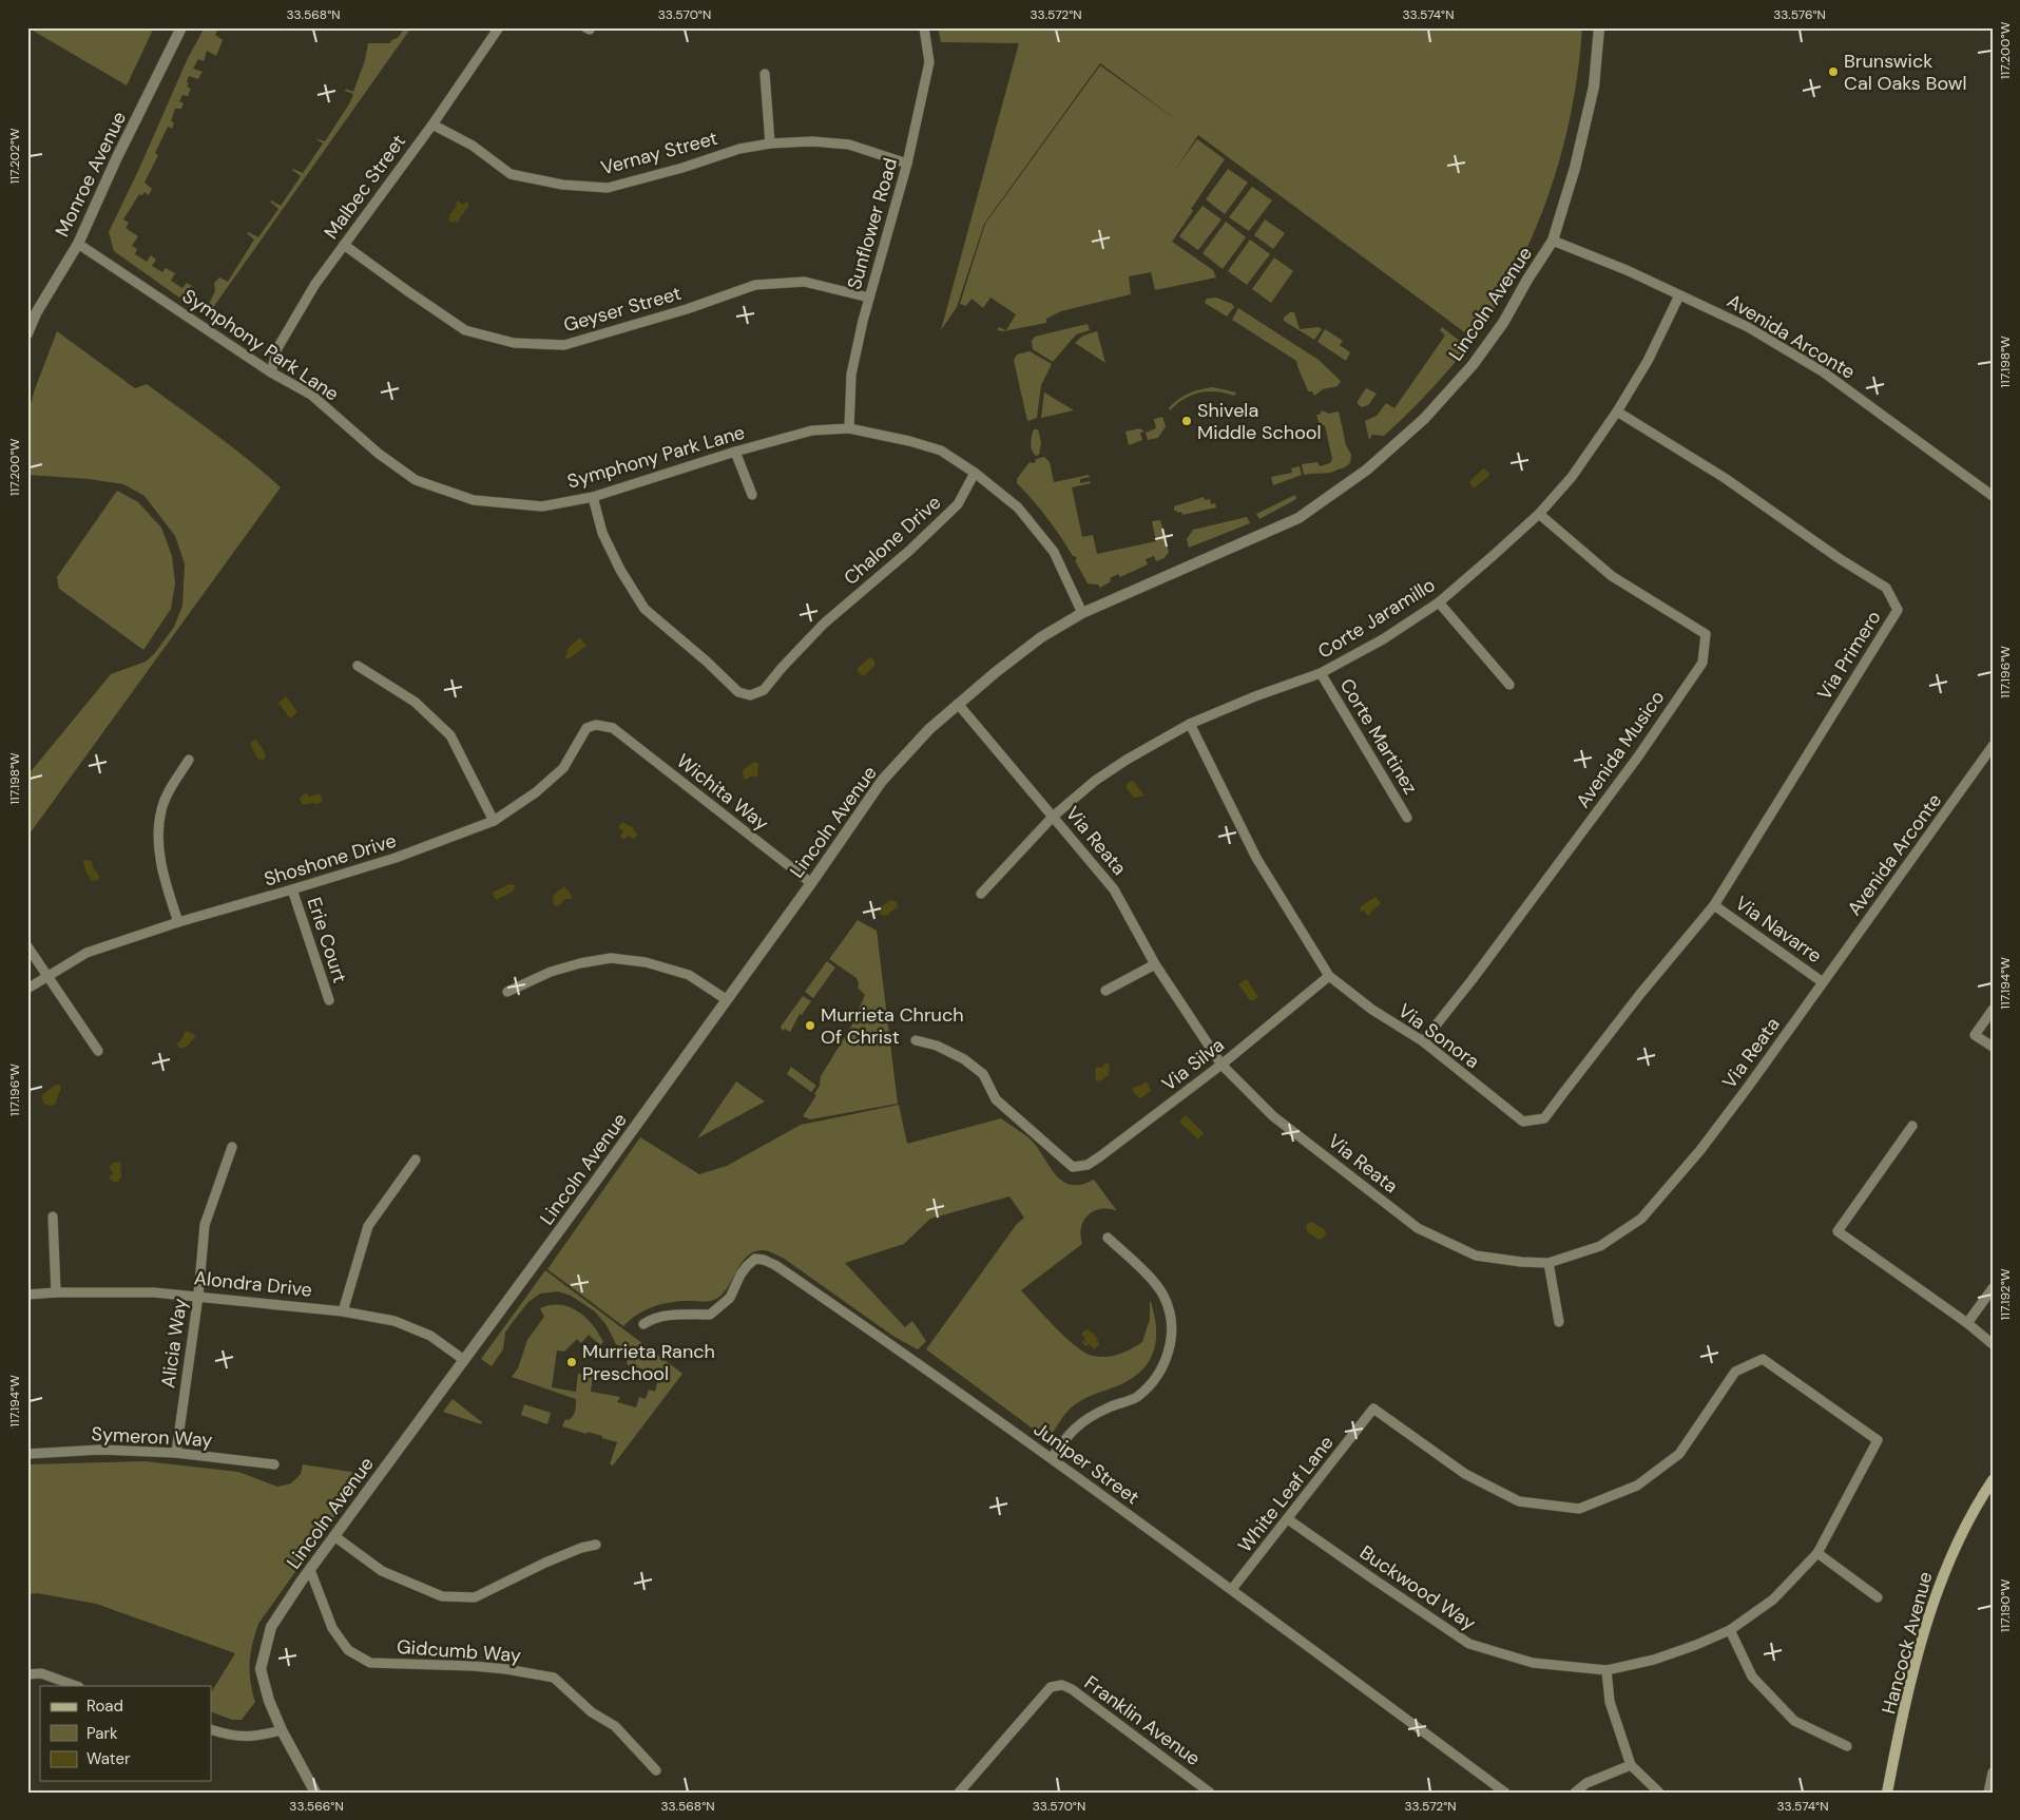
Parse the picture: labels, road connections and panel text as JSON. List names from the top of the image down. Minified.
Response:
{"streets":{"main road":["Hancock Avenue"],"street":["Vernay Street","Monroe Avenue","Malbec Street","Sunflower Road","Lincoln Avenue","Geyser Street","Avenida Arconte","Symphony Park Lane","Chalone Drive","Corte Jaramillo","Via Primero","Corte Martinez","Avenida Musico","Wichita Way","Via Reata","Shoshone Drive","Via Navarre","Erie Court","Via Sonora","Via Silva","Alondra Drive","Alicia Way","Symeron Way","Juniper Street","White Leaf Lane","Buckwood Way","Gidcumb Way","Franklin Avenue"]},"crossings":[["Vernay Street","Malbec Street"],["Vernay Street","Sunflower Road"],["Monroe Avenue","Symphony Park Lane"],["Malbec Street","Geyser Street"],["Malbec Street","Symphony Park Lane"],["Sunflower Road","Geyser Street"],["Sunflower Road","Symphony Park Lane"],["Lincoln Avenue","Avenida Arconte"],["Lincoln Avenue","Symphony Park Lane"],["Lincoln Avenue","Wichita Way"],["Lincoln Avenue","Via Reata"],["Lincoln Avenue","Alondra Drive"],["Lincoln Avenue","Gidcumb Way"],["Avenida Arconte","Corte Jaramillo"],["Avenida Arconte","Via Reata"],["Avenida Arconte","Via Navarre"],["Symphony Park Lane","Chalone Drive"],["Corte Jaramillo","Via Primero"],["Corte Jaramillo","Corte Martinez"],["Corte Jaramillo","Avenida Musico"],["Corte Jaramillo","Via Reata"],["Corte Jaramillo","Via Sonora"],["Via Primero","Via Navarre"],["Via Primero","Via Sonora"],["Avenida Musico","Via Sonora"],["Wichita Way","Shoshone Drive"],["Via Reata","Via Navarre"],["Via Reata","Via Silva"],["Shoshone Drive","Erie Court"],["Via Navarre","Via Sonora"],["Via Sonora","Via Silva"],["Alondra Drive","Alicia Way"],["Alicia Way","Symeron Way"],["Juniper Street","White Leaf Lane"],["White Leaf Lane","Buckwood Way"]],"places":["Brunswick Cal Oaks Bowl","Shivela Middle School","Murrieta Chruch Of Christ","Murrieta Ranch Preschool"],"legend":["Road","Park","Water"],"coordinates":["33.568°N","33.570°N","33.572°N","33.574°N","33.576°N","117.200°W","117.202°W","117.198°W","117.196°W","117.194°W","117.192°W","117.190°W","33.566°N"]}
